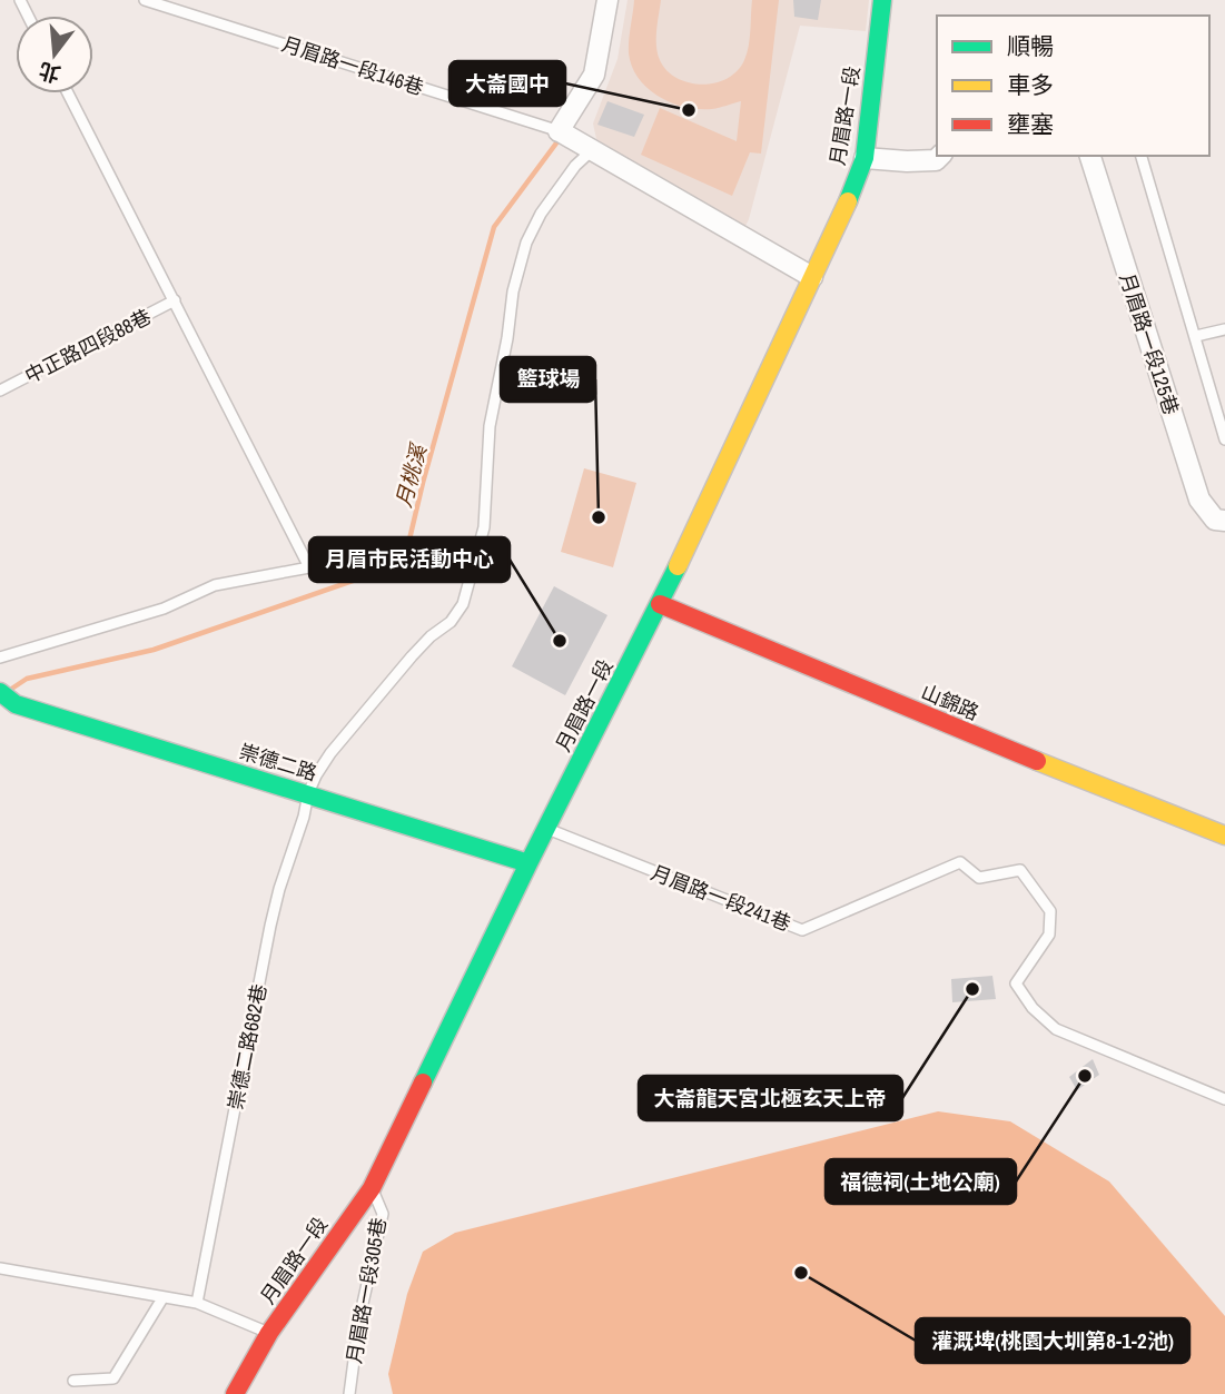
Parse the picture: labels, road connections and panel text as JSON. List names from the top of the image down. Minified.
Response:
{"streets":{"street":["月眉路一段","月眉路一段125巷","山錦路","崇德二路"],"lane":["月眉路一段146巷","中正路四段88巷","月眉路一段241巷","崇德二路682巷","月眉路一段305巷"]},"crossings":[["月眉路一段","山錦路"],["月眉路一段","崇德二路"],["月眉路一段","月眉路一段241巷"],["月眉路一段","月眉路一段305巷"],["崇德二路","崇德二路682巷"]],"water":["月桃溪"],"places":["大崙國中","籃球場","月眉市民活動中心","大崙龍天宮北極玄天上帝","福德祠(土地公廟)","灌溉埤(桃園大圳第8-1-2池)"],"legend":["順暢","車多","壅塞"],"north":"bottom"}
